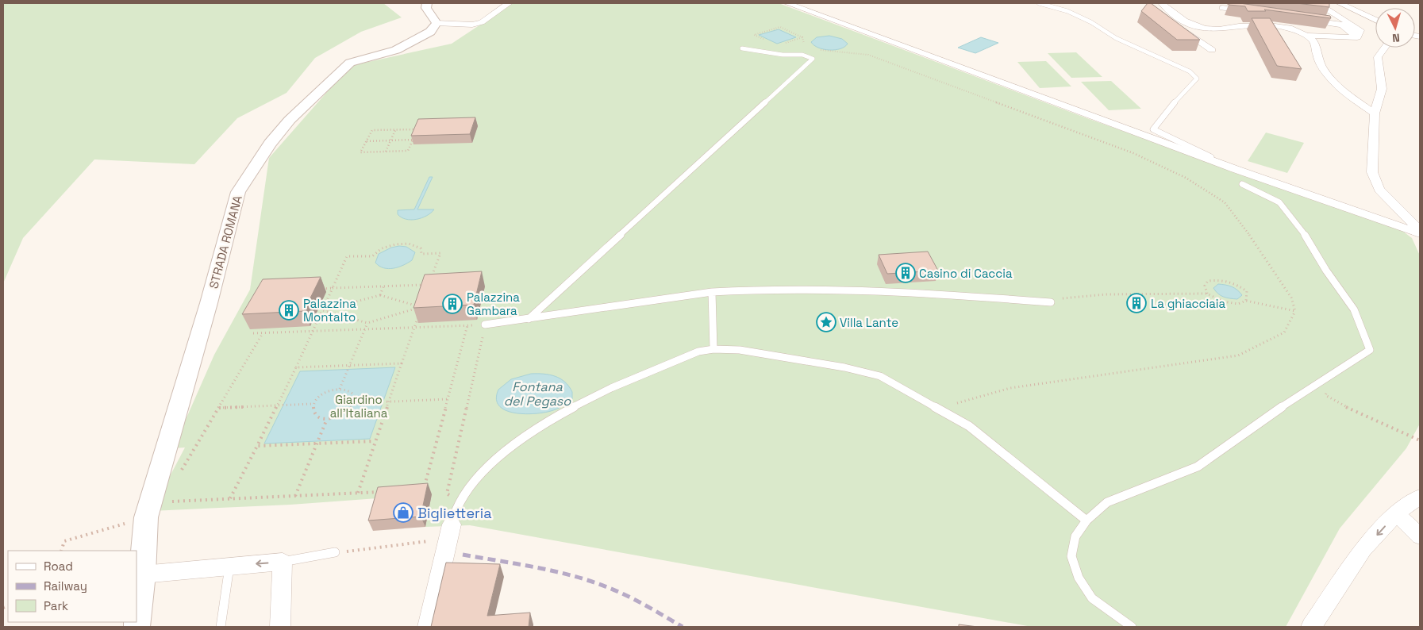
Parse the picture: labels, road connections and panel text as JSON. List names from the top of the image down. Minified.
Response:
{"streets":{"street":["STRADA ROMANA"]},"water":["Fontana del Pegaso"],"parks":["Giardino all'Italiana"],"places":{"building":["Casino di Caccia","La ghiacciaia","Palazzina Gambara","Palazzina Montalto"],"place":["Villa Lante"],"shop":["Biglietteria"]},"legend":["Road","Railway","Park"],"north":"bottom"}
